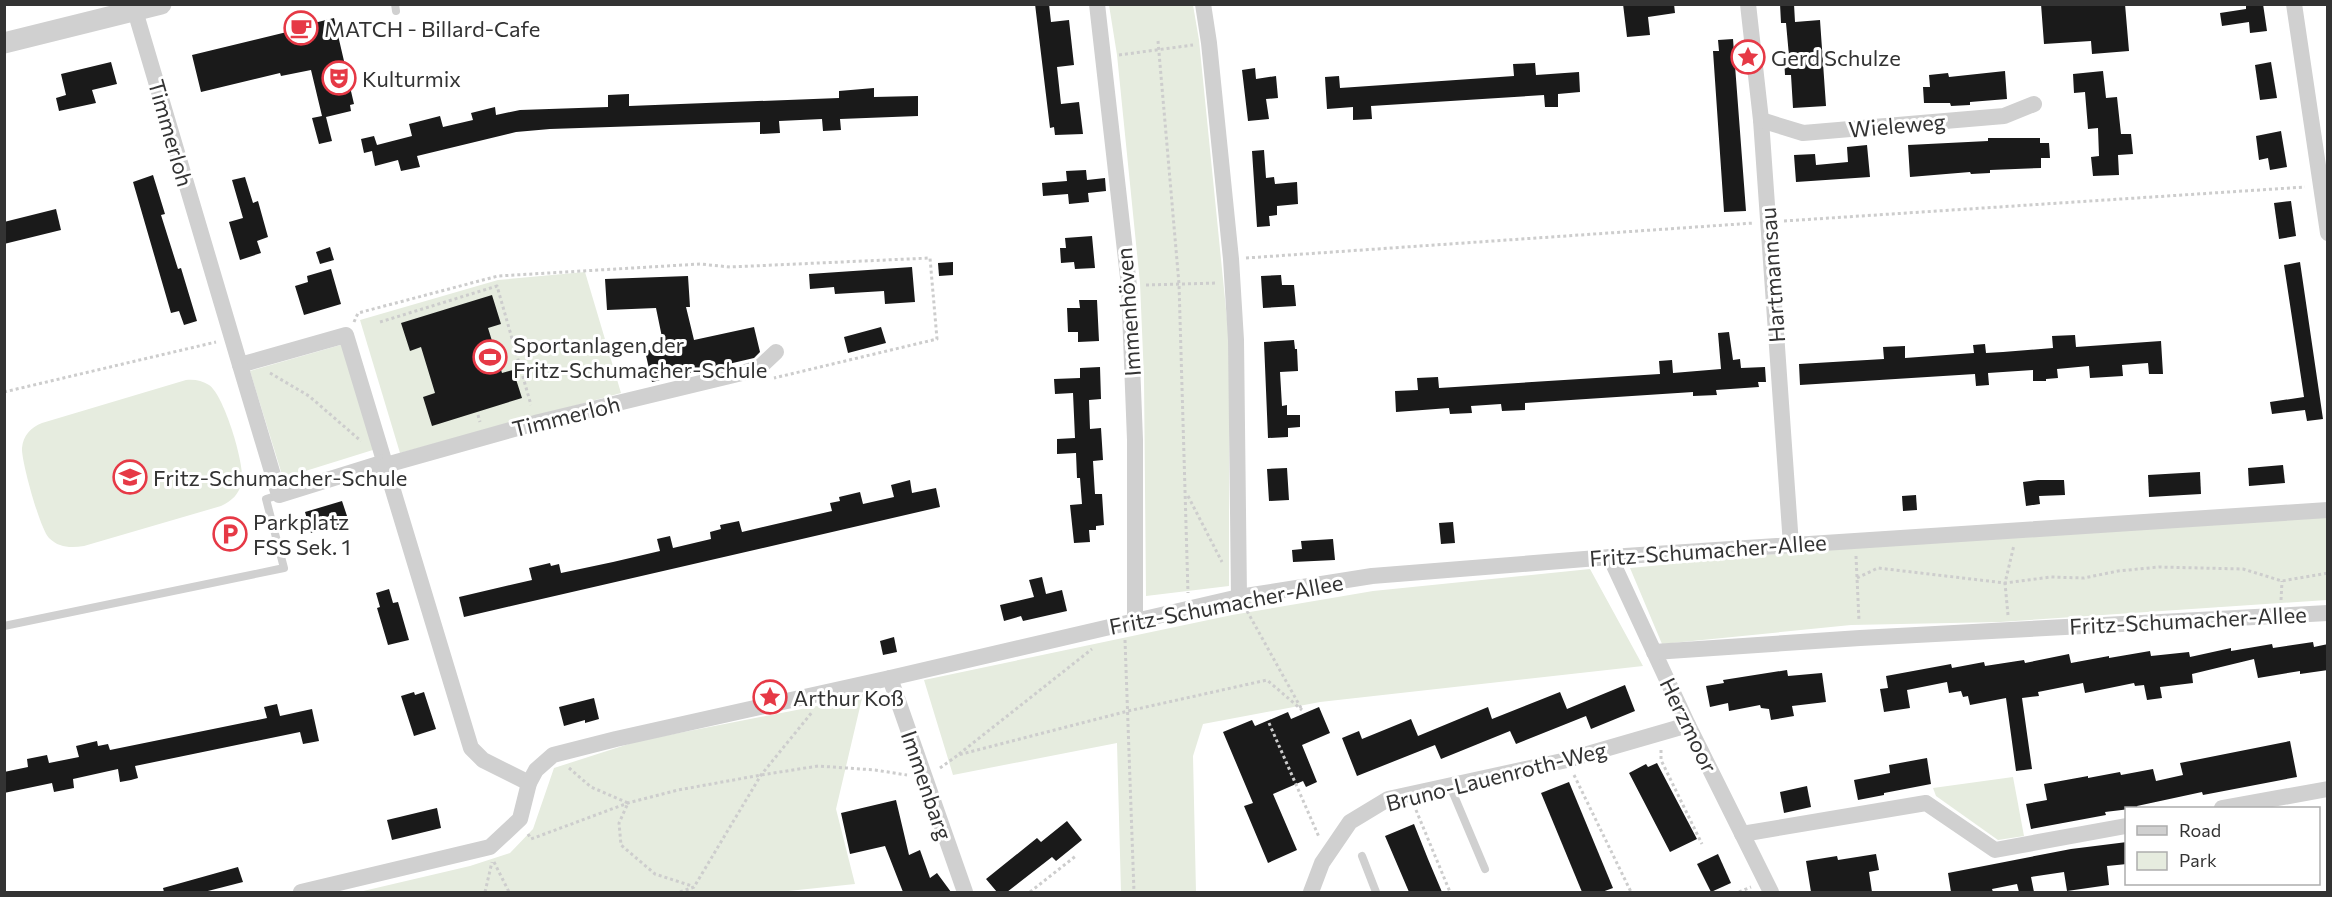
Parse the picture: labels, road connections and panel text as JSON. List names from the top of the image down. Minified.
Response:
{"streets":{"street":["Wieleweg","Timmerloh","Hartmannsau","Immenhöven","Fritz-Schumacher-Allee","Herzmoor","Bruno-Lauenroth-Weg","Immenbarg"]},"crossings":[["Wieleweg","Hartmannsau"],["Hartmannsau","Fritz-Schumacher-Allee"],["Immenhöven","Fritz-Schumacher-Allee"],["Fritz-Schumacher-Allee","Herzmoor"],["Fritz-Schumacher-Allee","Immenbarg"],["Herzmoor","Bruno-Lauenroth-Weg"]],"places":{"cafe":["MATCH - Billard-Cafe"],"place":["Gerd Schulze","Arthur Koß"],"theatre":["Kulturmix"],"sports":["Sportanlagen der Fritz-Schumacher-Schule"],"school or university":["Fritz-Schumacher-Schule"],"parking":["Parkplatz FSS Sek. 1"]},"legend":["Road","Park"]}
